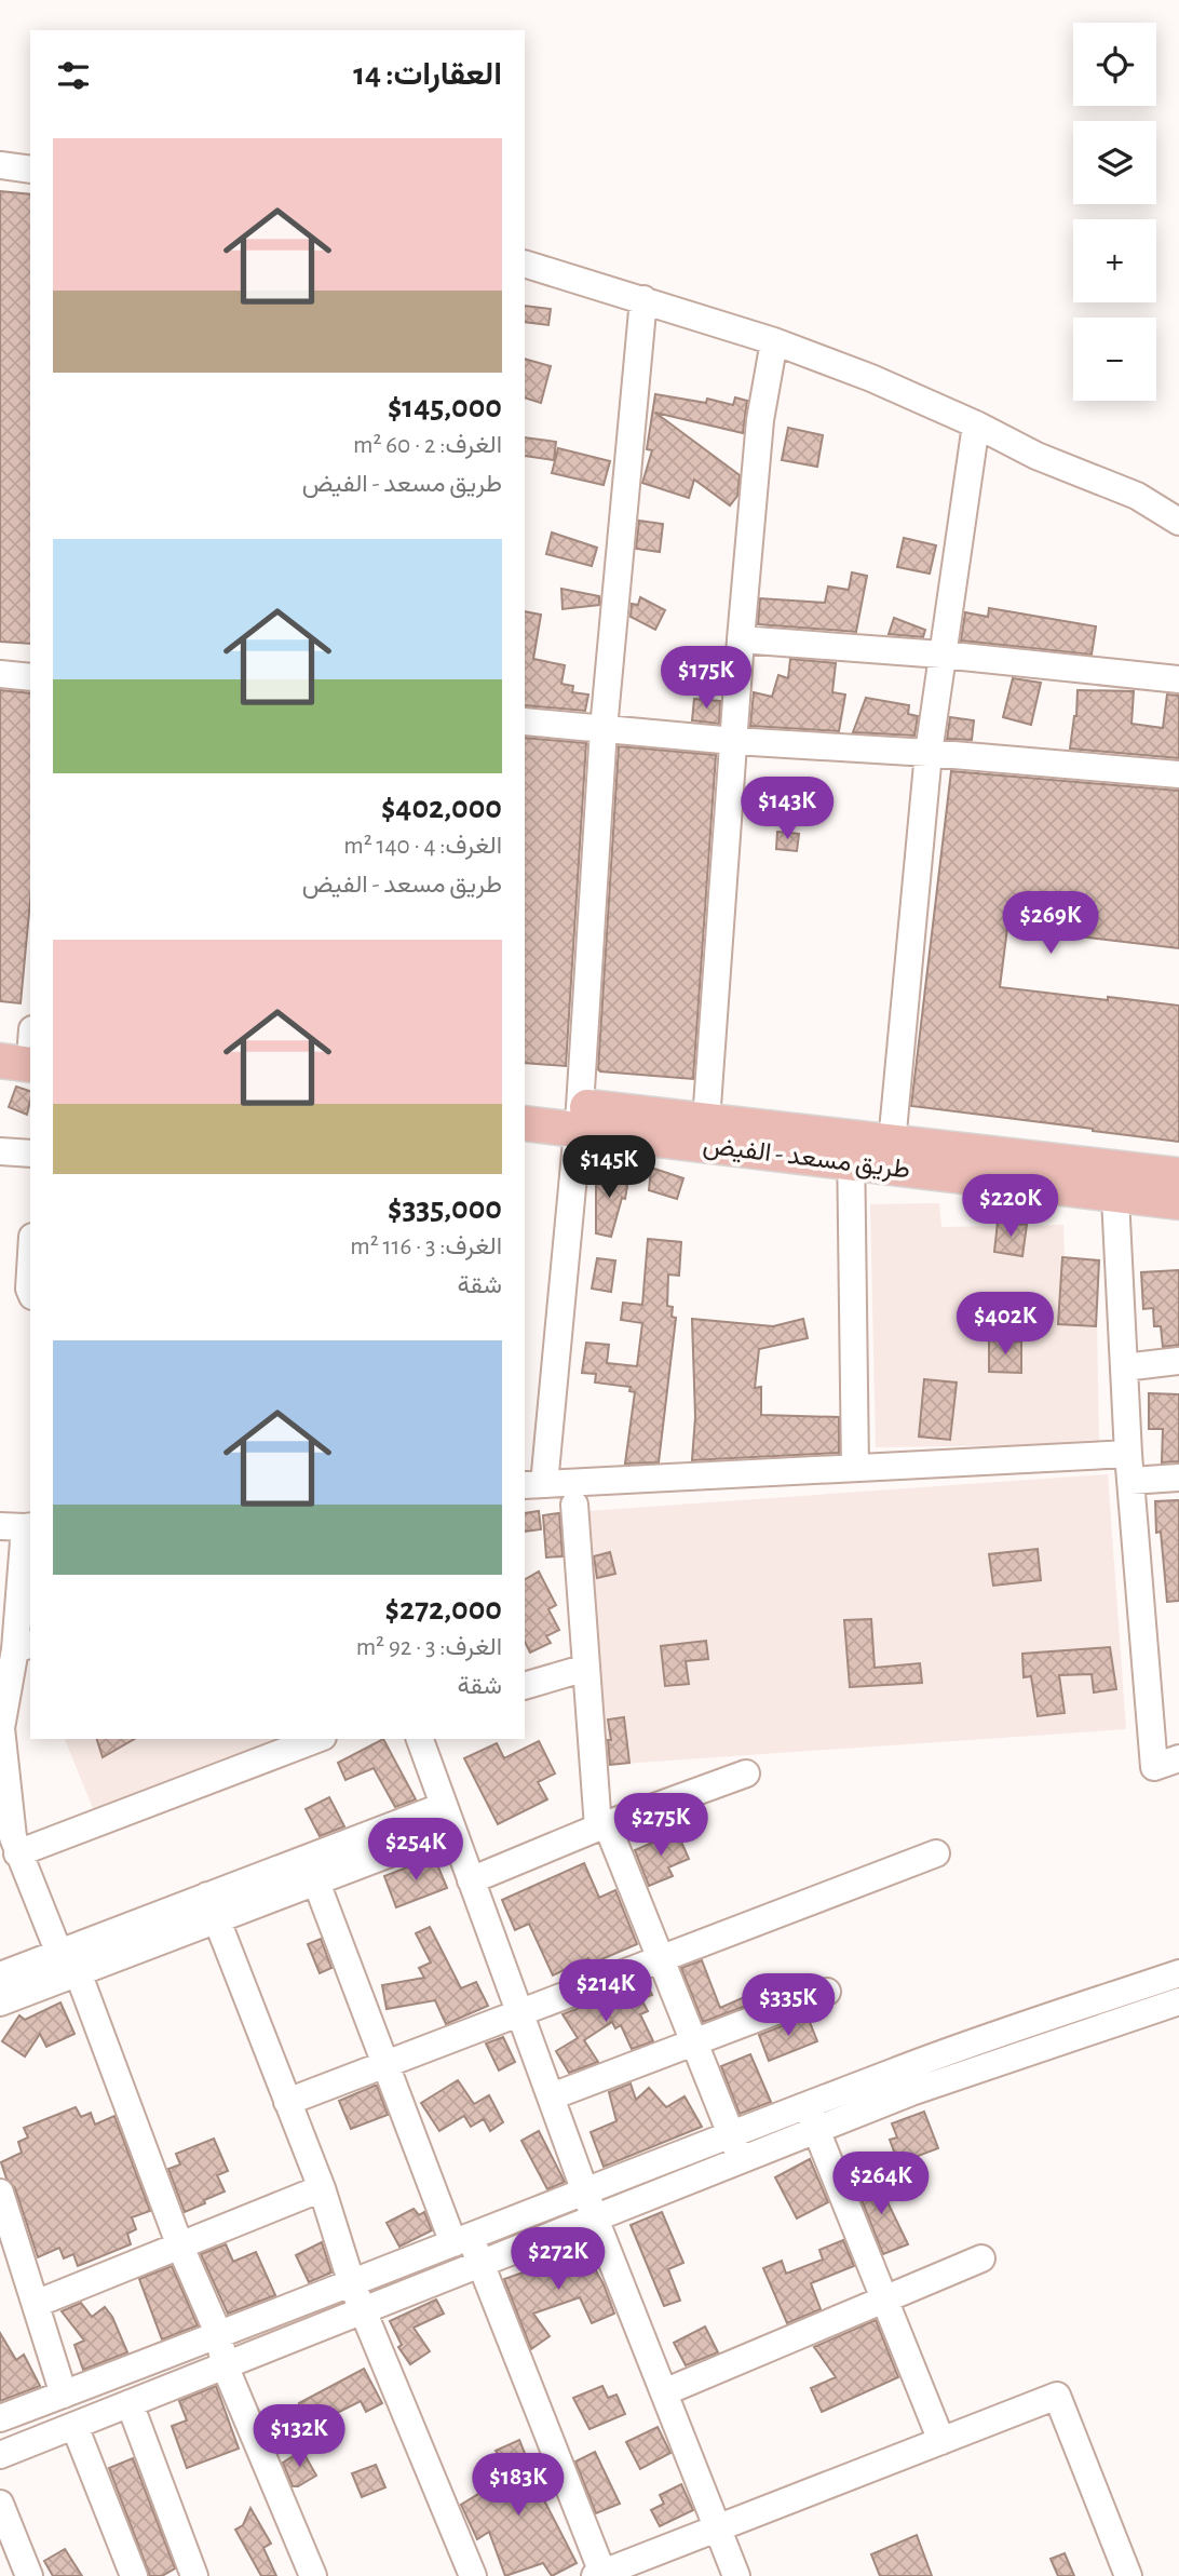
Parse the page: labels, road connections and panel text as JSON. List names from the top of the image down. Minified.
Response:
{"streets":{"main road":["طريق مسعد - الفيض"]},"page":{"map_buttons":["+","−"],"heading":"العقارات: 14","list":[{"name":"$145,000","note":"الغرف: 2 · 60 m² · طريق مسعد - الفيض"},{"name":"$402,000","note":"الغرف: 4 · 140 m² · طريق مسعد - الفيض"},{"name":"$335,000","note":"الغرف: 3 · 116 m² · شقة"},{"name":"$272,000","note":"الغرف: 3 · 92 m² · شقة"}],"price":["$175K","$143K","$269K","$145K","$220K","$402K","$275K","$254K","$214K","$335K","$264K","$272K","$132K","$183K"]}}
